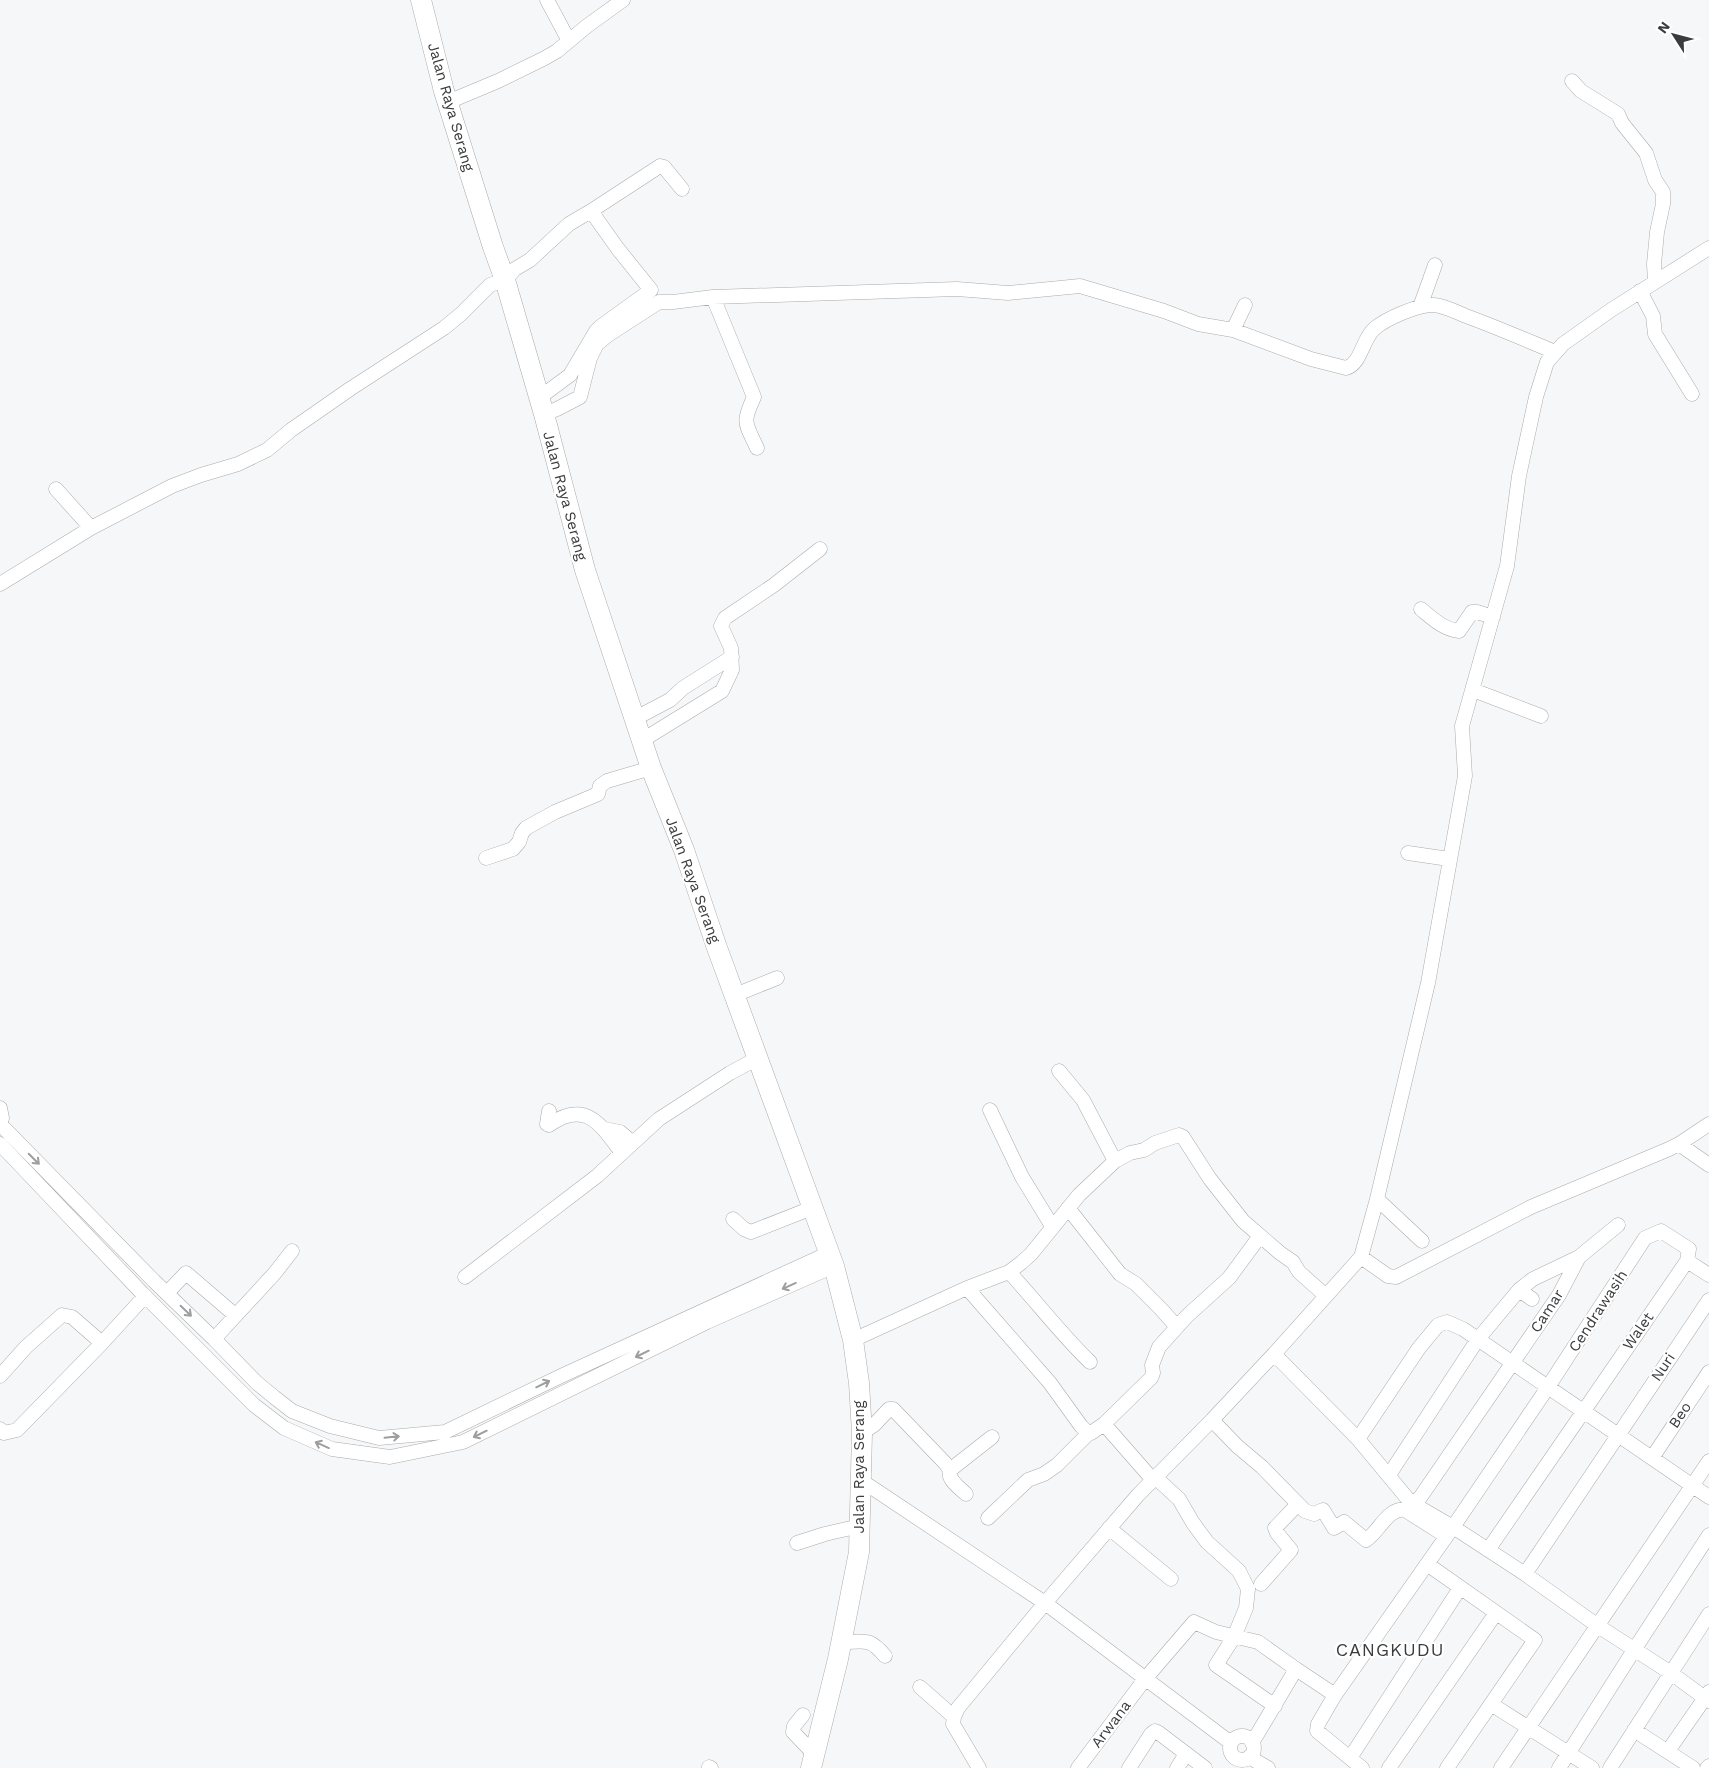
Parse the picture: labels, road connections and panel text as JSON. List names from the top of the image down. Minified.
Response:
{"streets":{"highway":["Jalan Raya Serang"],"street":["Camar","Cendrawasih","Walet","Nuri","Beo","Arwana"]},"crossings":[["Cendrawasih","Walet"]],"districts":["CANGKUDU"],"north":"top left"}
